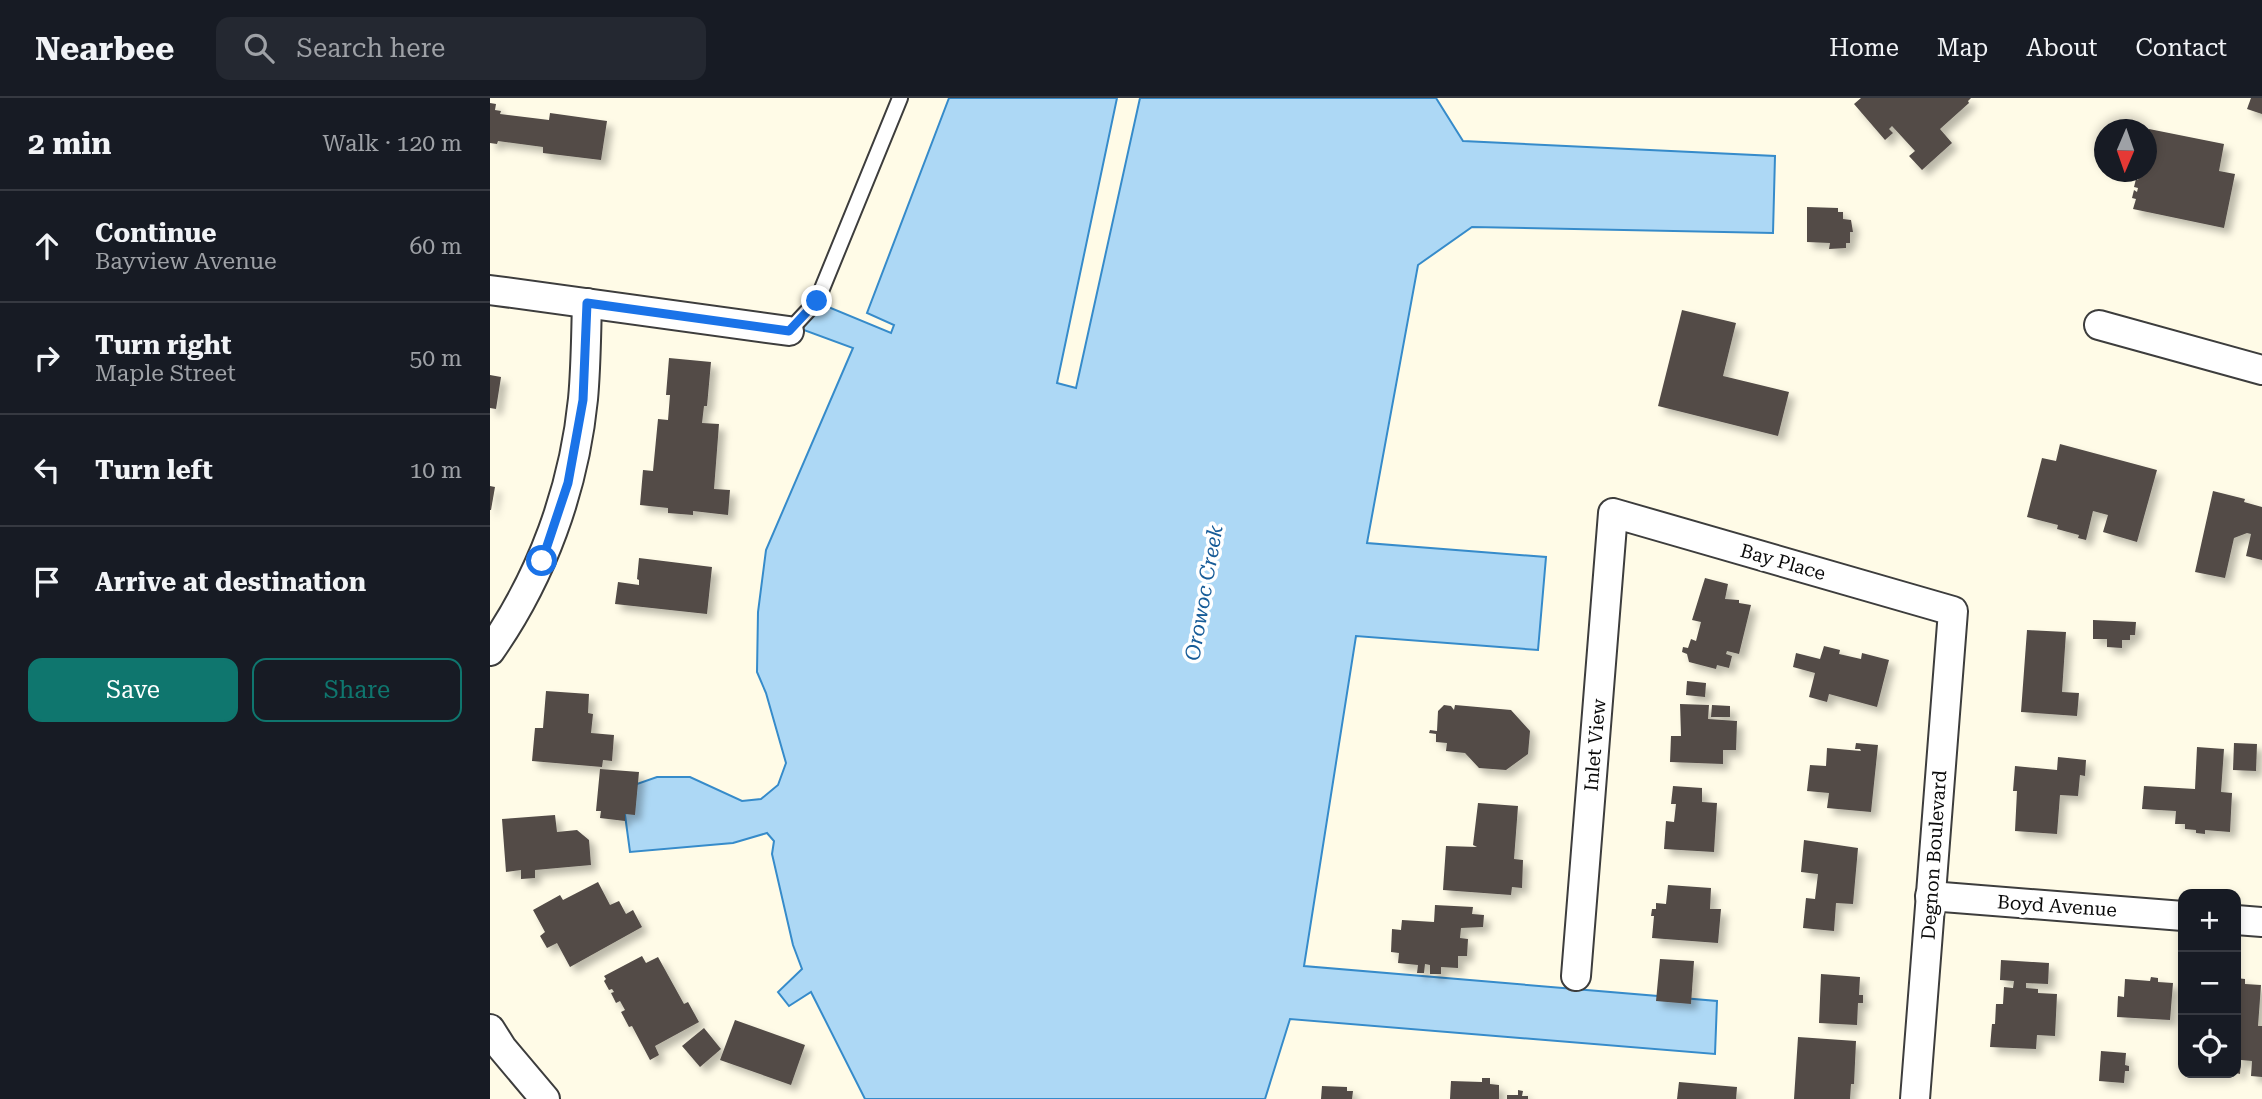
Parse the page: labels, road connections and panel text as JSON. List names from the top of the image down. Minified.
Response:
{"streets":{"street":["Bay Place","Inlet View","Degnon Boulevard","Boyd Avenue"]},"crossings":[["Bay Place","Inlet View"],["Bay Place","Degnon Boulevard"],["Degnon Boulevard","Boyd Avenue"]],"water":["Orowoc Creek"],"north":"bottom","page":{"header":"Nearbee","search":"Search here","nav":["Home","Map","About","Contact"],"heading":["2 min","Walk · 120 m"],"list":[["Continue","Bayview Avenue","60 m"],["Turn right","Maple Street","50 m"],["Turn left","10 m"],"Arrive at destination"],"buttons":["Save","Share"],"map_buttons":["+","−"]}}
